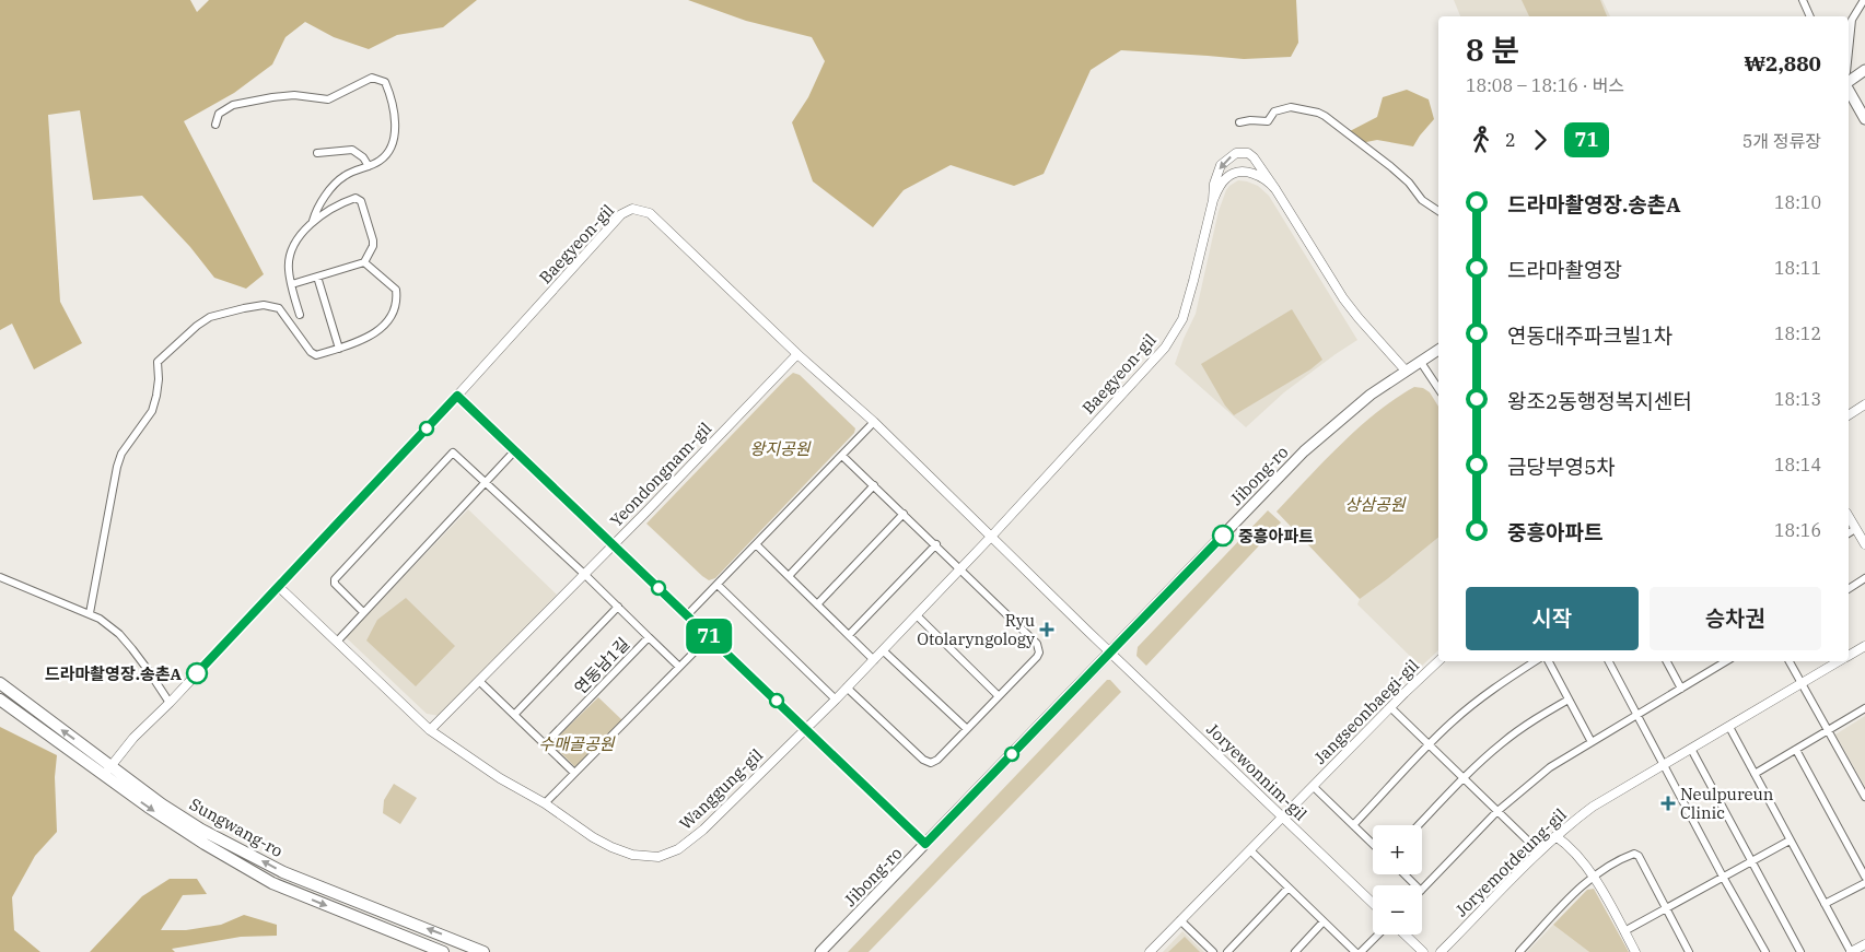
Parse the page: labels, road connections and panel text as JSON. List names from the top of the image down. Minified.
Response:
{"streets":{"main road":["Jibong-ro","Sungwang-ro"],"street":["Baegyeon-gil","Yeondongnam-gil","연동남1길","Jangseonbaegi-gil","Joryewonnim-gil","Wanggung-gil","Joryemotdeung-gil"]},"crossings":[["Baegyeon-gil","Yeondongnam-gil"],["Baegyeon-gil","Jibong-ro"],["Baegyeon-gil","Joryewonnim-gil"],["Baegyeon-gil","Wanggung-gil"],["Baegyeon-gil","Sungwang-ro"],["Yeondongnam-gil","연동남1길"],["Yeondongnam-gil","Wanggung-gil"],["Jibong-ro","Joryewonnim-gil"],["Jangseonbaegi-gil","Joryewonnim-gil"]],"parks":["왕지공원","상삼공원","수매골공원"],"places":{"other":["중흥아파트","드라마촬영장.송촌A"],"health":["Ryu Otolaryngology","Neulpureun Clinic"]},"lines":["bus line 71"],"page":{"on_map":"71","heading":["8 분","18:08 – 18:16 · 버스","₩2,880"],"legs":["2","71","5개 정류장"],"list":[{"name":"드라마촬영장.송촌A","value":"18:10"},{"name":"드라마촬영장","value":"18:11"},{"name":"연동대주파크빌1차","value":"18:12"},{"name":"왕조2동행정복지센터","value":"18:13"},{"name":"금당부영5차","value":"18:14"},{"name":"중흥아파트","value":"18:16"}],"buttons":["시작","승차권"],"map_buttons":["+","−"]}}
